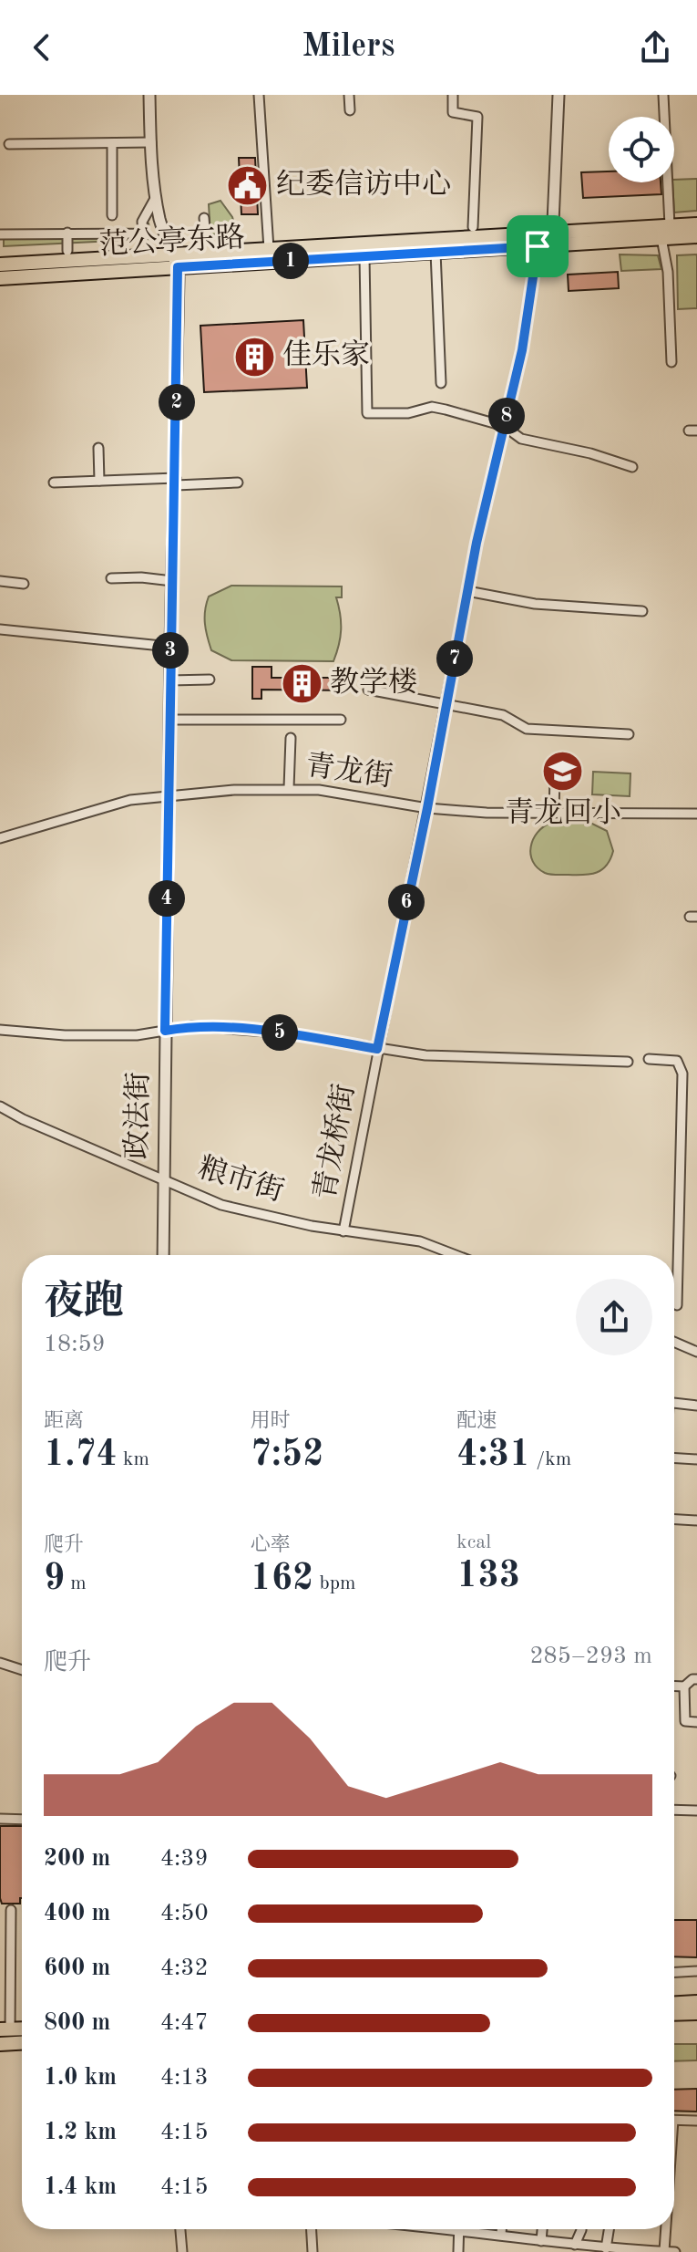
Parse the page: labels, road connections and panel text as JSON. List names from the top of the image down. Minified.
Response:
{"streets":{"main road":["范公亭东路"],"street":["青龙街","政法街","青龙桥街","粮市街"]},"crossings":[["范公亭东路","政法街"],["范公亭东路","青龙桥街"],["青龙街","政法街"],["青龙街","青龙桥街"],["政法街","粮市街"],["青龙桥街","粮市街"]],"places":{"public building":["纪委信访中心"],"building":["佳乐家","教学楼"],"school or university":["青龙回小"]},"page":{"header":"Milers","pins":["1","2","8","3","7","4","6","5"],"heading":["夜跑","18:59"],"stats":[["距离","1.74 km"],["用时","7:52"],["配速","4:31 /km"],["爬升","9 m"],["心率","162 bpm"],["kcal","133"]],"chart":["爬升","285–293 m"],"list":[{"name":"200 m","note":"4:39"},{"name":"400 m","note":"4:50"},{"name":"600 m","note":"4:32"},{"name":"800 m","note":"4:47"},{"name":"1.0 km","note":"4:13"},{"name":"1.2 km","note":"4:15"},{"name":"1.4 km","note":"4:15"}]}}
